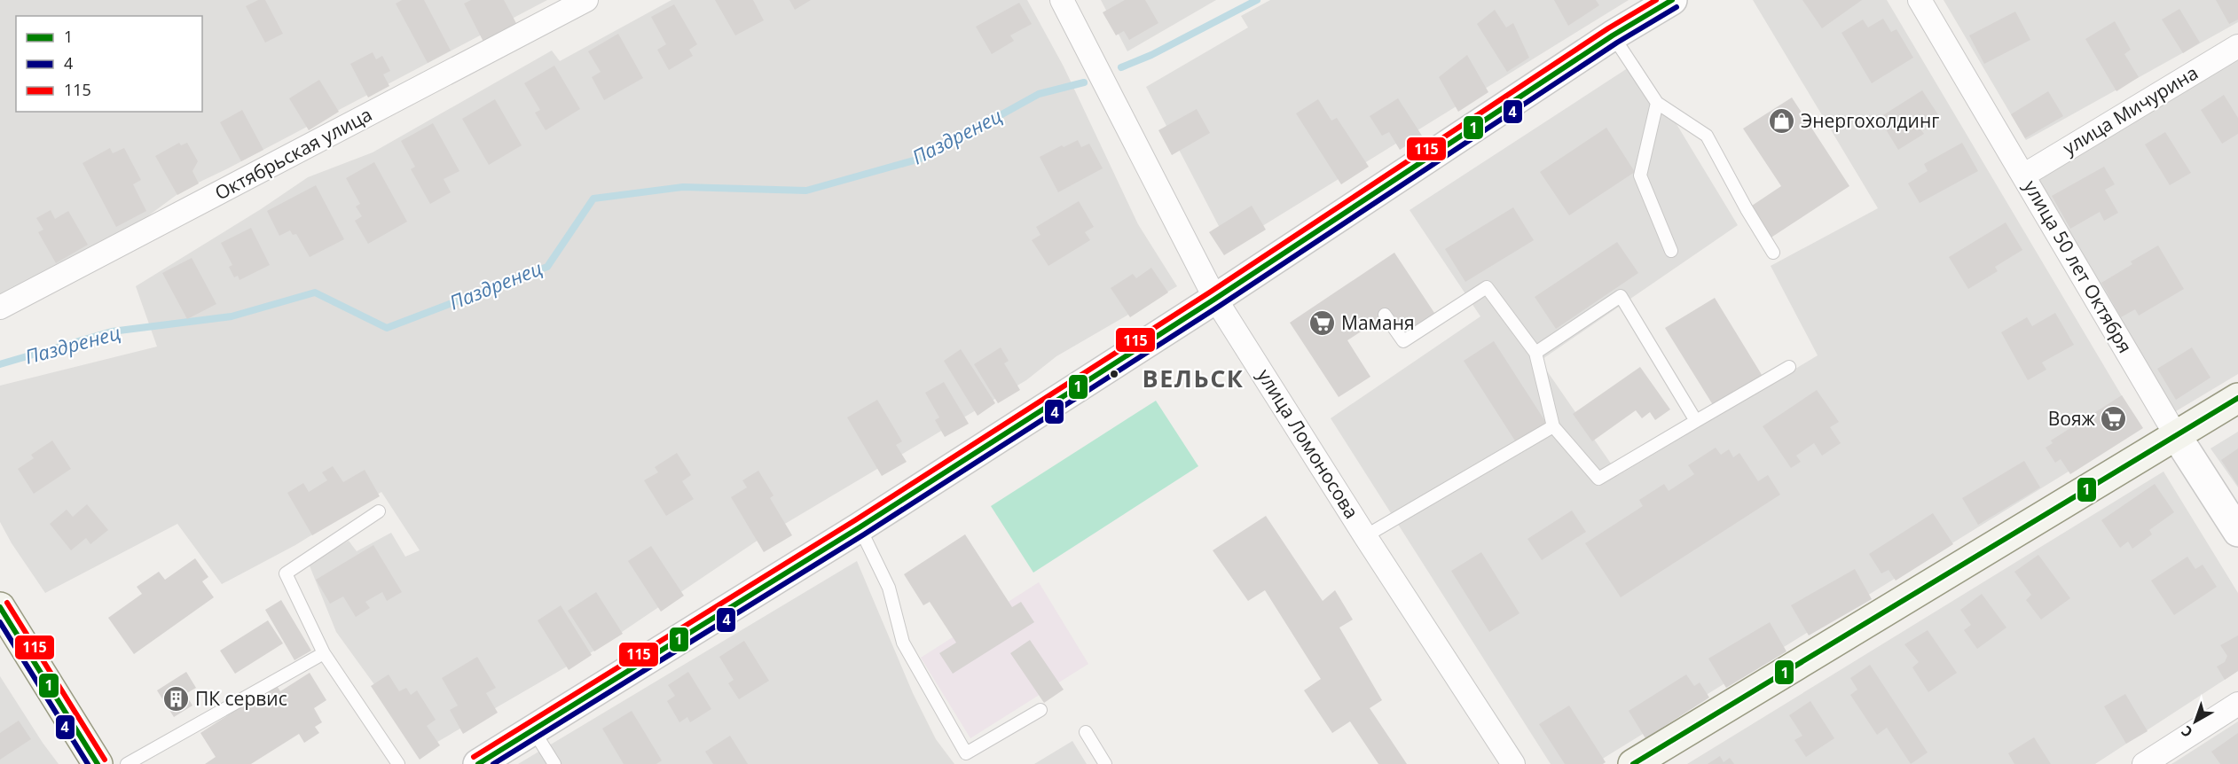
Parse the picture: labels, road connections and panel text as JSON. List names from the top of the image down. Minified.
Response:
{"streets":{"street":["улица Мичурина","Октябрьская улица","улица 50 лет Октября","улица Ломоносова"]},"crossings":[["улица Мичурина","улица 50 лет Октября"]],"districts":["ВЕЛЬСК"],"water":["Паздренец"],"places":{"shop":["Энергохолдинг"],"supermarket":["Маманя","Вояж"],"building":["ПК сервис"]},"lines":["transit line 1","transit line 115","transit line 4"],"legend":["1","4","115"],"north":"bottom left"}
